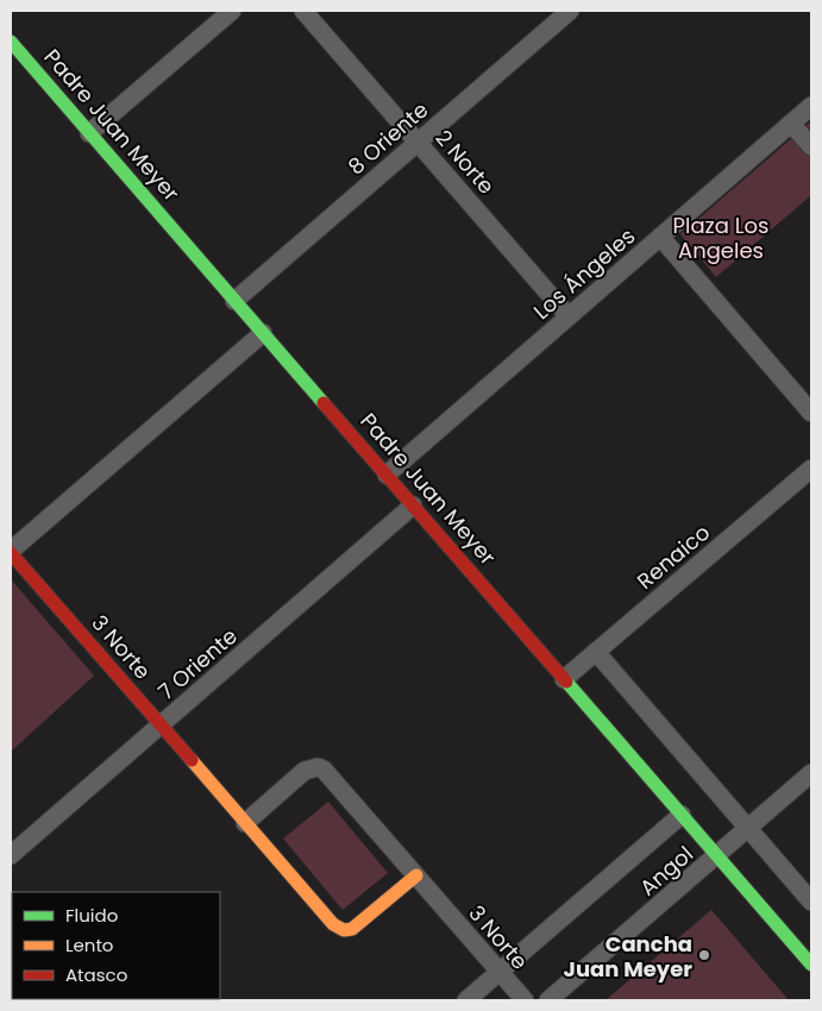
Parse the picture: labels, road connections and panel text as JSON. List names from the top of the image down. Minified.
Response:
{"streets":{"street":["Padre Juan Meyer","8 Oriente","2 Norte","Los Ángeles","Renaico","3 Norte","7 Oriente","Angol"]},"crossings":[["Padre Juan Meyer","8 Oriente"],["Padre Juan Meyer","Los Ángeles"],["Padre Juan Meyer","Renaico"],["Padre Juan Meyer","7 Oriente"],["Padre Juan Meyer","Angol"],["8 Oriente","2 Norte"],["2 Norte","Los Ángeles"],["3 Norte","7 Oriente"],["3 Norte","Angol"]],"parks":["Plaza Los Angeles"],"places":["Cancha Juan Meyer"],"legend":["Fluido","Lento","Atasco"]}
